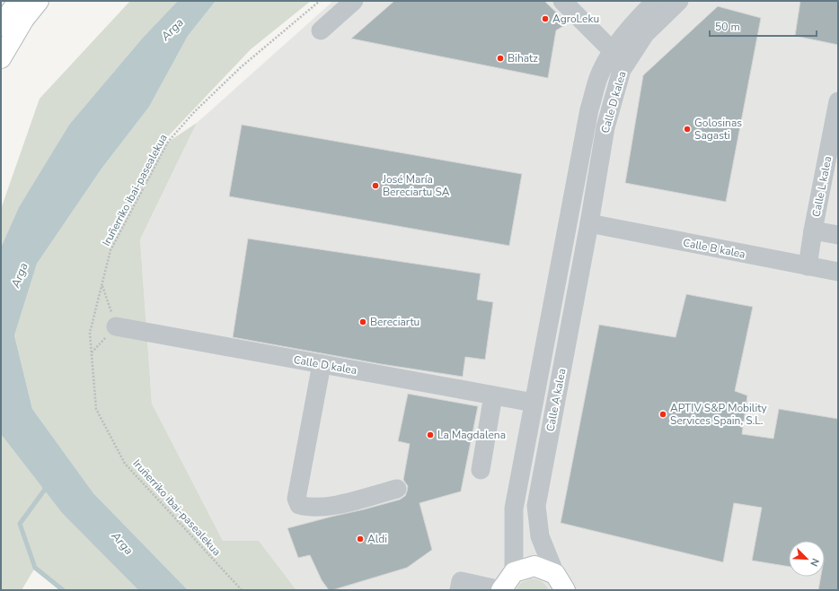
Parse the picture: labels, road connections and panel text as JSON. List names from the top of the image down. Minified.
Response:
{"streets":{"street":["Calle D kalea","Calle L kalea","Calle B kalea","Calle A kalea"],"path":["Iruñerriko ibai-pasealekua"]},"crossings":[["Calle D kalea","Calle B kalea"],["Calle D kalea","Calle A kalea"],["Calle L kalea","Calle B kalea"],["Calle B kalea","Calle A kalea"]],"water":["Arga"],"places":["AgroLeku","Bihatz","Golosinas Sagasti","José María Bereciartu SA","Bereciartu","APTIV S&P Mobility Services Spain, S.L.","La Magdalena","Aldi"],"scale_bar":"50 m","north":"bottom right"}
